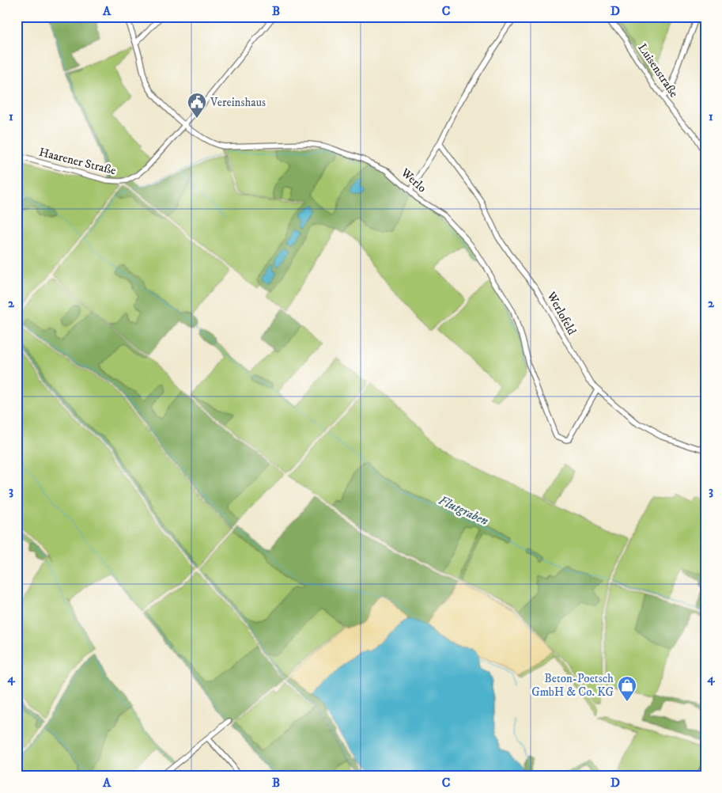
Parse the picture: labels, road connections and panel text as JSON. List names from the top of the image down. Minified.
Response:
{"streets":{"street":["Luisenstraße","Haarener Straße","Werlo","Werlofeld"]},"crossings":[["Haarener Straße","Werlo"],["Werlo","Werlofeld"]],"water":["Flutgraben"],"places":{"public building":["Vereinshaus"],"shop":["Beton-Poetsch GmbH & Co. KG"]},"grid":{"columns":["A","B","C","D"],"rows":["1","2","3","4"]}}
